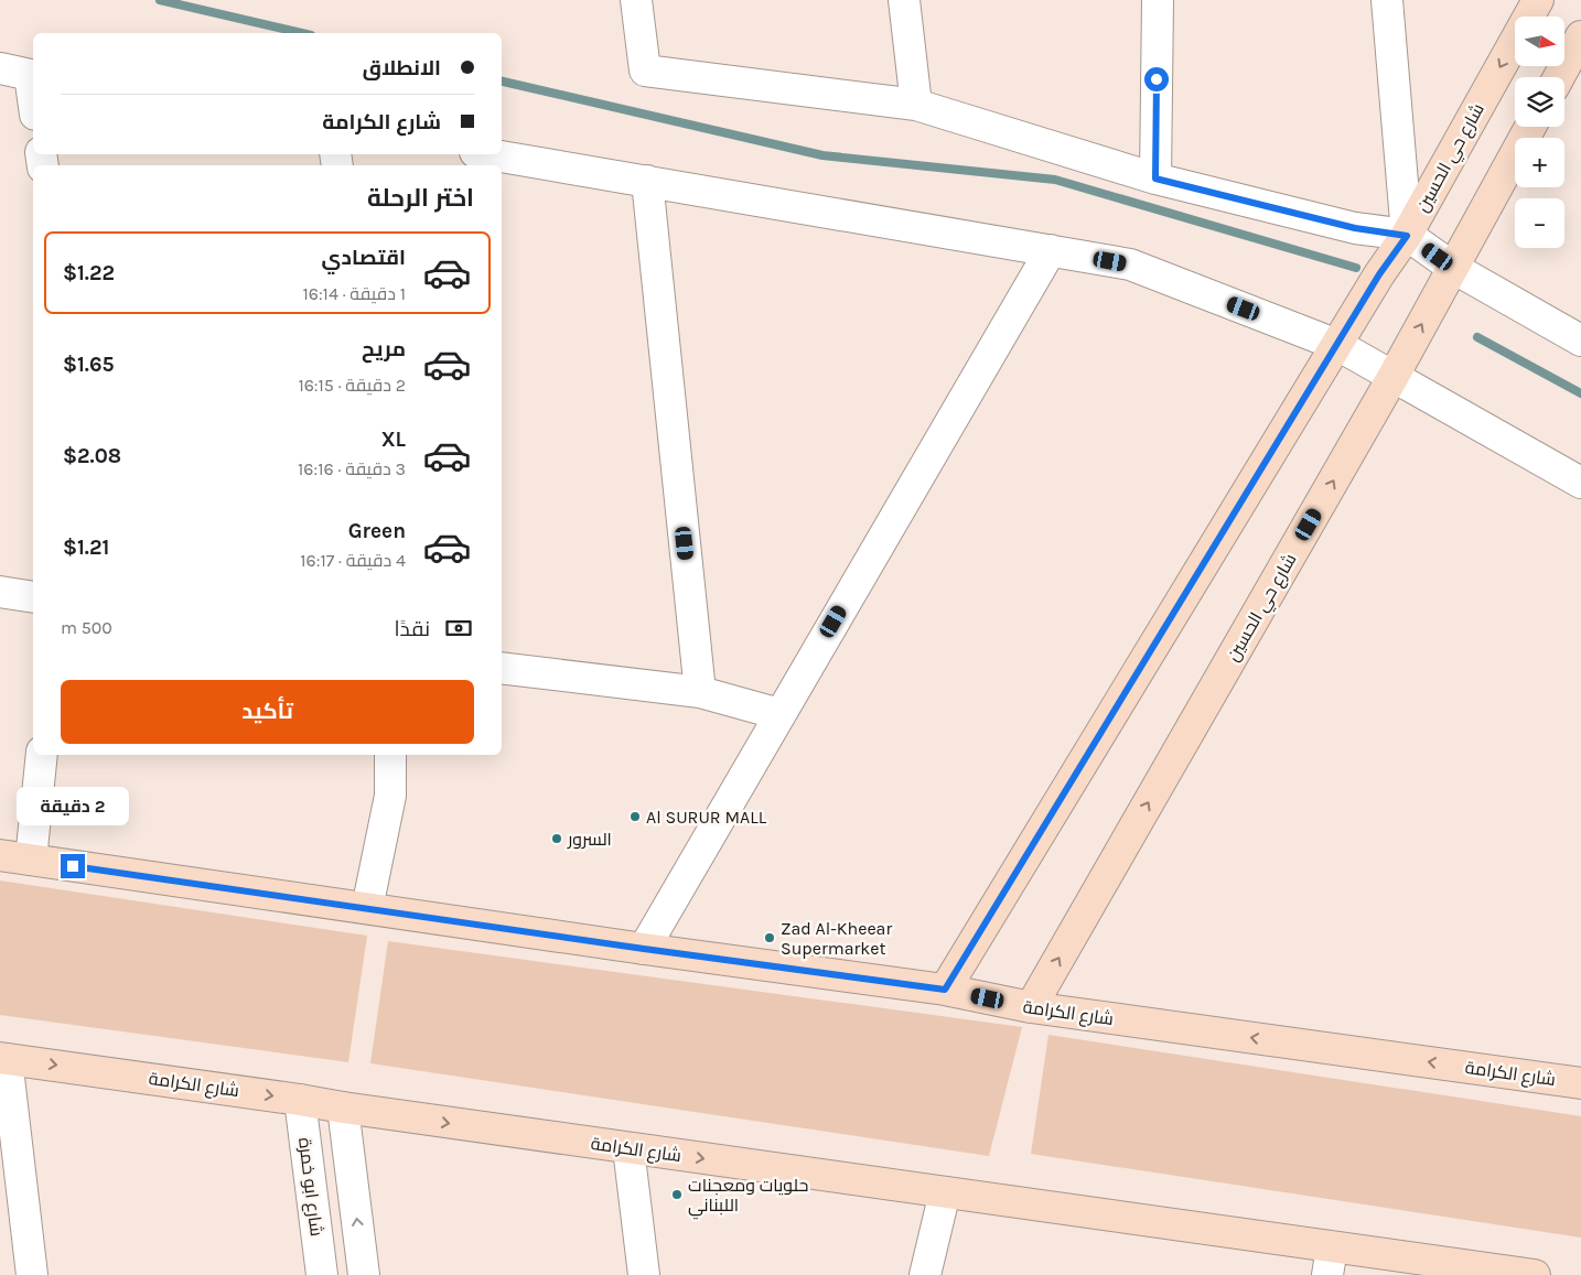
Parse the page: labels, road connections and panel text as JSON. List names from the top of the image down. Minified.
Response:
{"streets":{"street":["شارع حي الحسين","شارع الكرامة","شارع ابو خمرة"]},"crossings":[["شارع حي الحسين","شارع الكرامة"],["شارع الكرامة","شارع ابو خمرة"]],"places":["Al SURUR MALL","السرور","Zad Al-Kheear Supermarket","حلويات ومعجنات اللبناني"],"north":"right","page":{"map_buttons":["+","−"],"banner":["الانطلاق","شارع الكرامة"],"heading":"اختر الرحلة","list":[{"name":"اقتصادي","note":"1 دقيقة · 16:14","value":"$1.22"},{"name":"مريح","note":"2 دقيقة · 16:15","value":"$1.65"},{"name":"XL","note":"3 دقيقة · 16:16","value":"$2.08"},{"name":"Green","note":"4 دقيقة · 16:17","value":"$1.21"}],"pay":["نقدًا","500 m"],"buttons":"تأكيد","bubble":"2 دقيقة"}}
